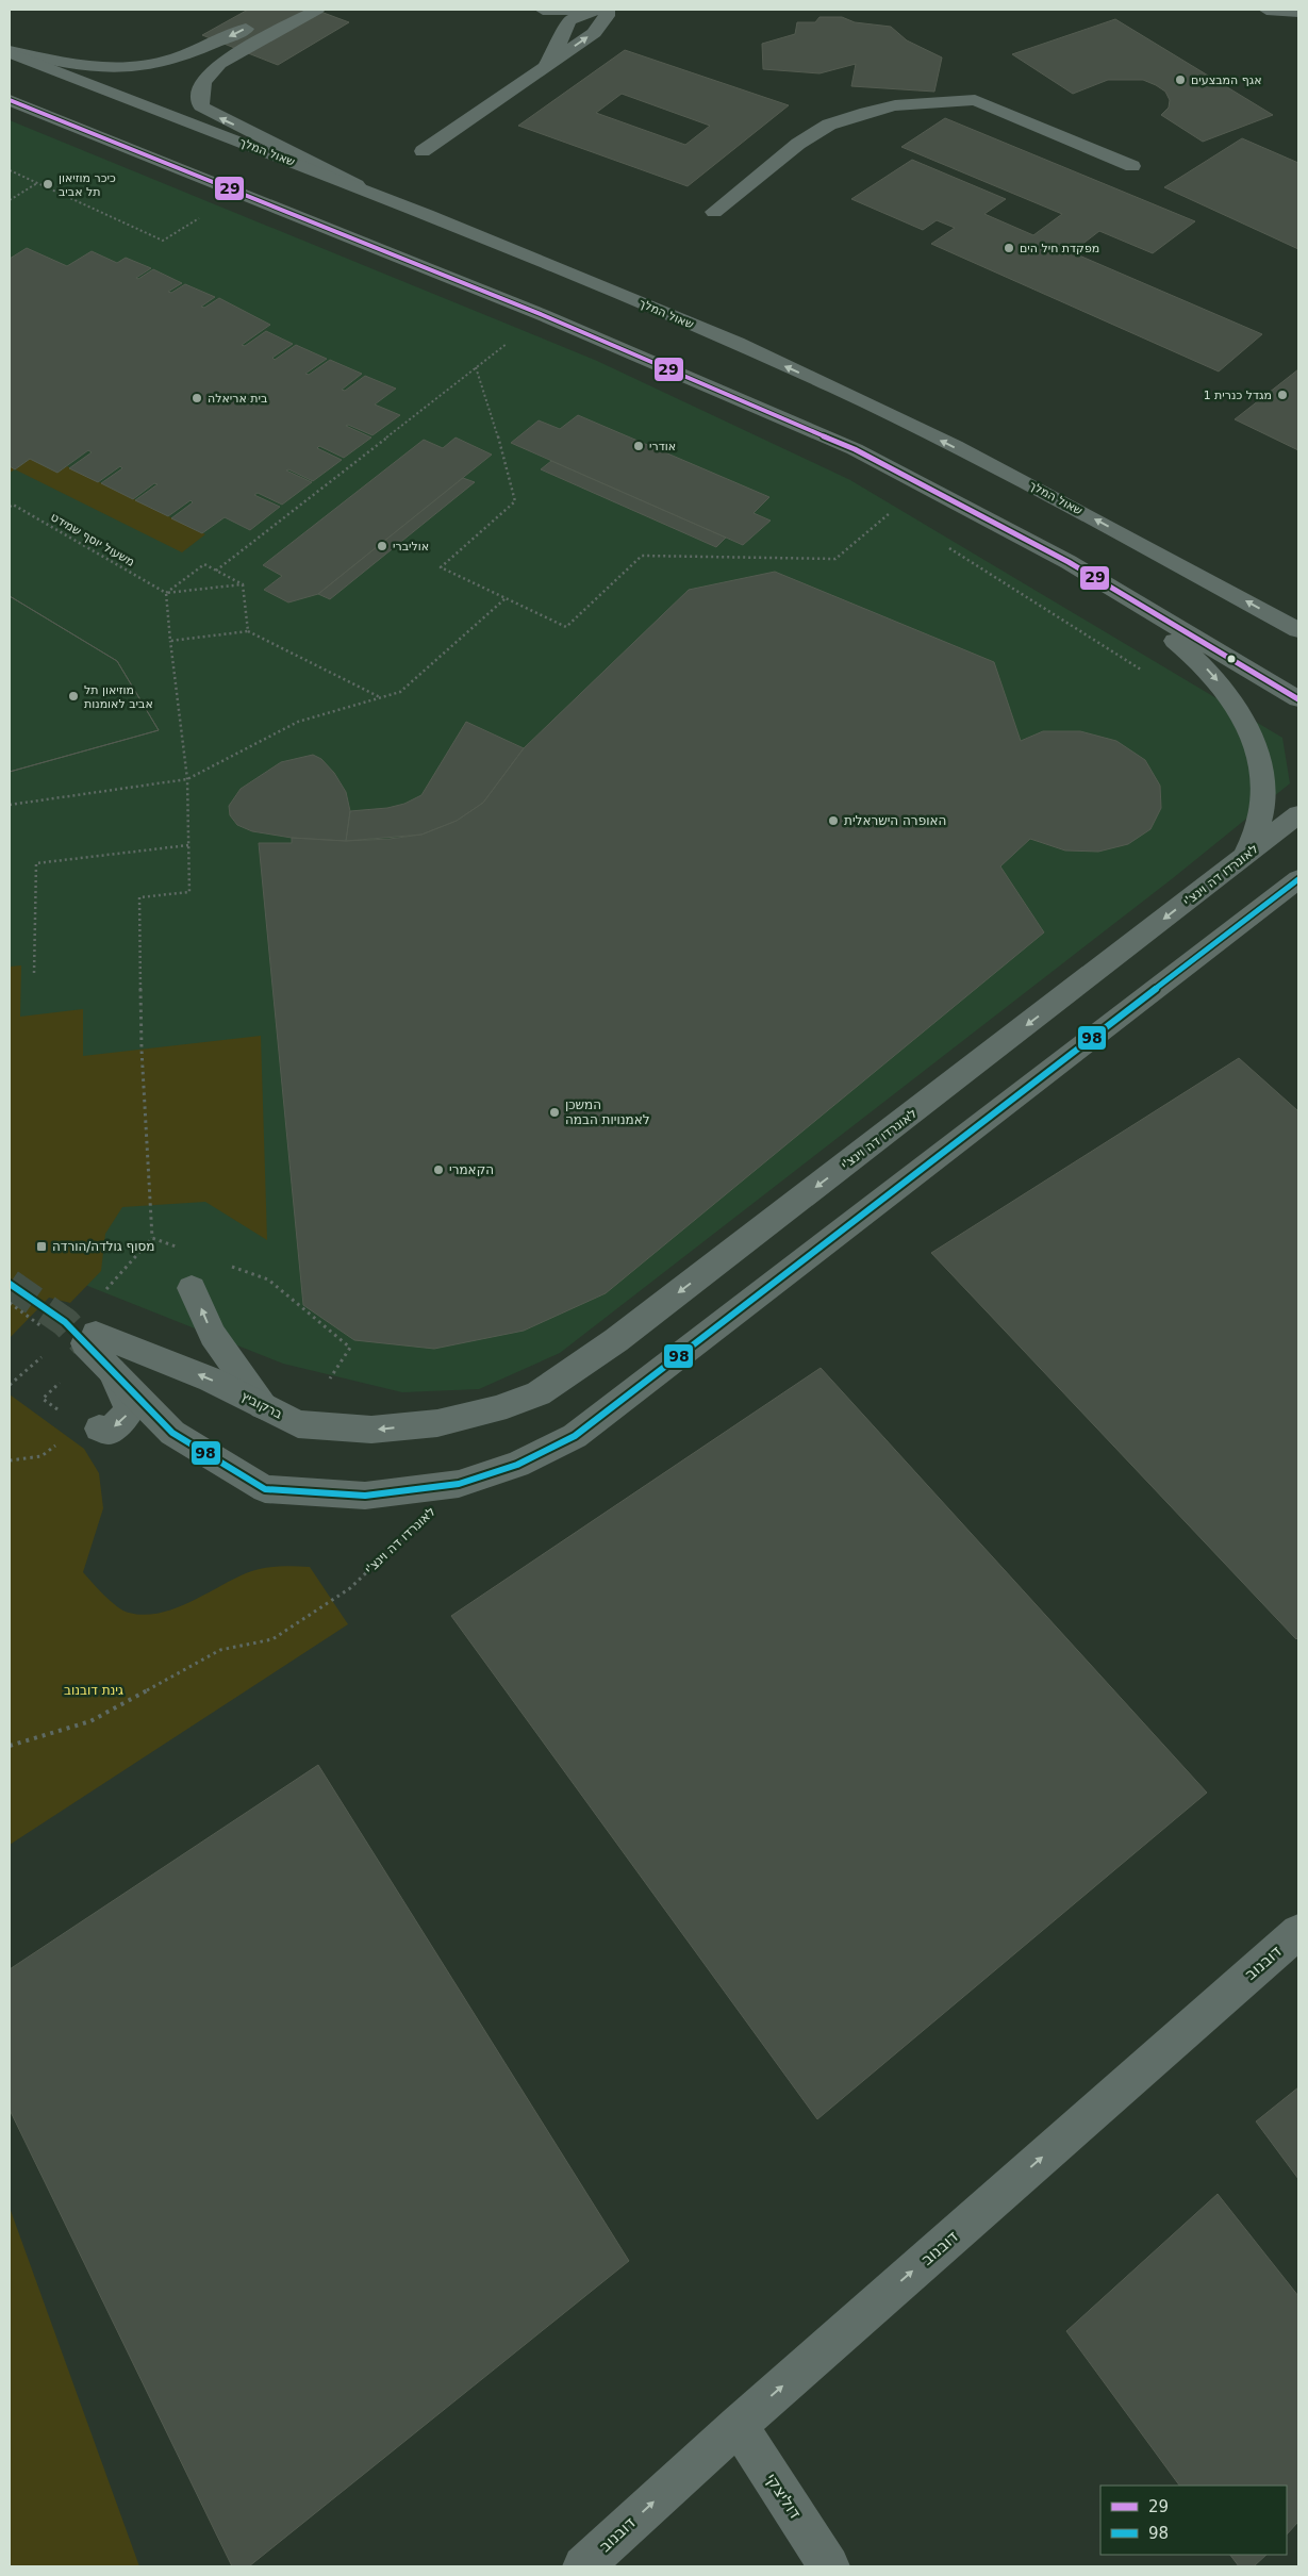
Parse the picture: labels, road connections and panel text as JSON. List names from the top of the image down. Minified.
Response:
{"streets":{"street":["שאול המלך","לאונרדו דה וינצ'י","ברקוביץ","דובנוב","דוליצקי"],"path":["משעול יוסף שמידט"]},"crossings":[["לאונרדו דה וינצ'י","ברקוביץ"],["דובנוב","דוליצקי"]],"one_way":["דובנוב"],"parks":["גינת דובנוב"],"places":{"other":["אגף המבצעים","כיכר מוזיאון תל אביב","מפקדת חיל הים","מגדל כנרית 1","בית אריאלה","אודרי","אוליברי","מוזיאון תל אביב לאומנות","האופרה הישראלית","המשכן לאמנויות הבמה","הקאמרי"],"transit":["מסוף גולדה/הורדה"]},"lines":["transit line 29","transit line 98"],"legend":["29","98"]}
